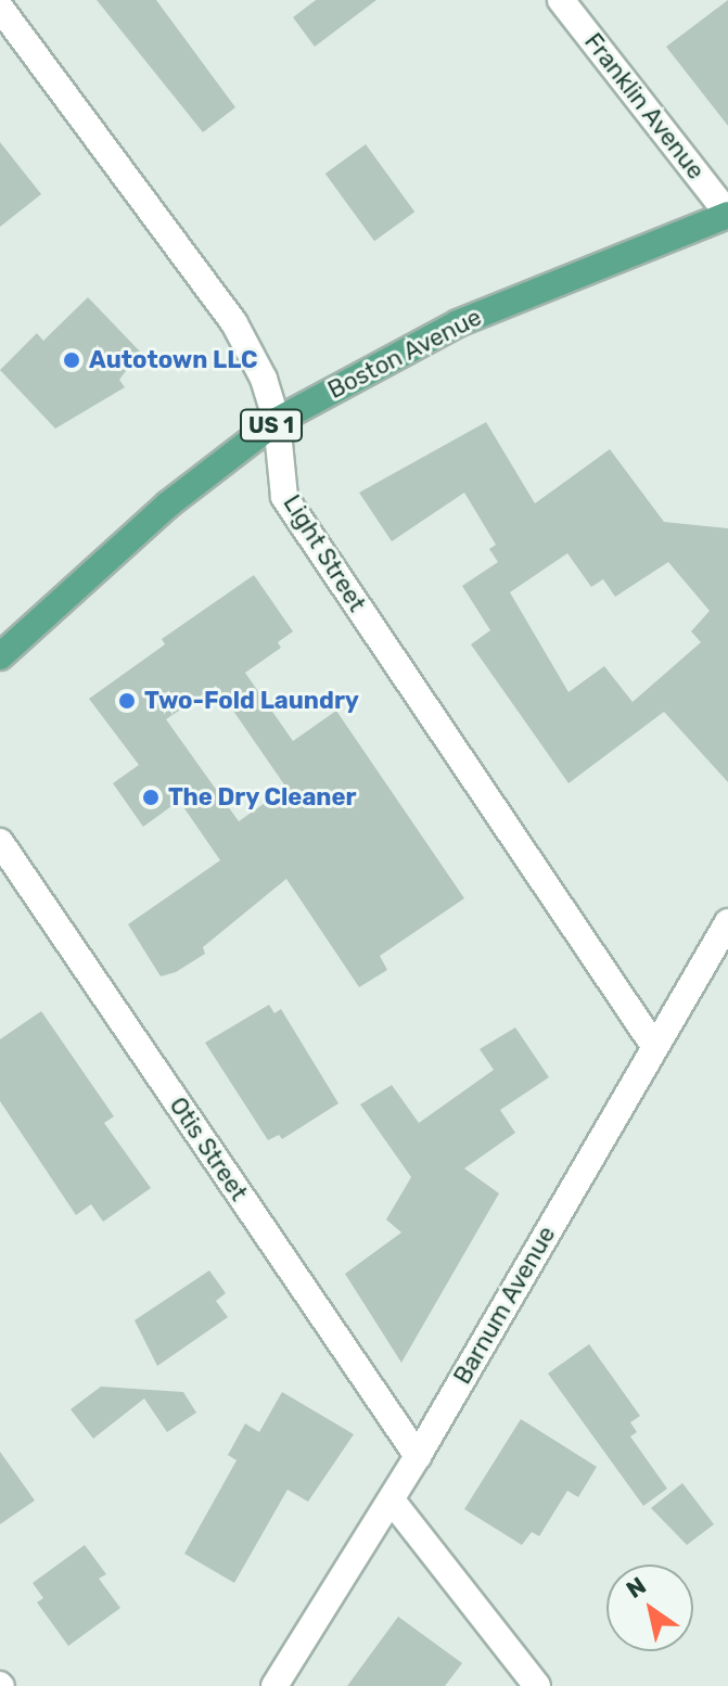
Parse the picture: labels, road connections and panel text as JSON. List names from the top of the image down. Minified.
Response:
{"streets":{"main road":["Boston Avenue","US 1"],"street":["Franklin Avenue","Light Street","Otis Street","Barnum Avenue"]},"crossings":[["Franklin Avenue","Boston Avenue"],["Boston Avenue","Light Street"],["Light Street","Barnum Avenue"],["Otis Street","Barnum Avenue"]],"places":["Autotown LLC","Two-Fold Laundry","The Dry Cleaner"],"north":"top left"}
